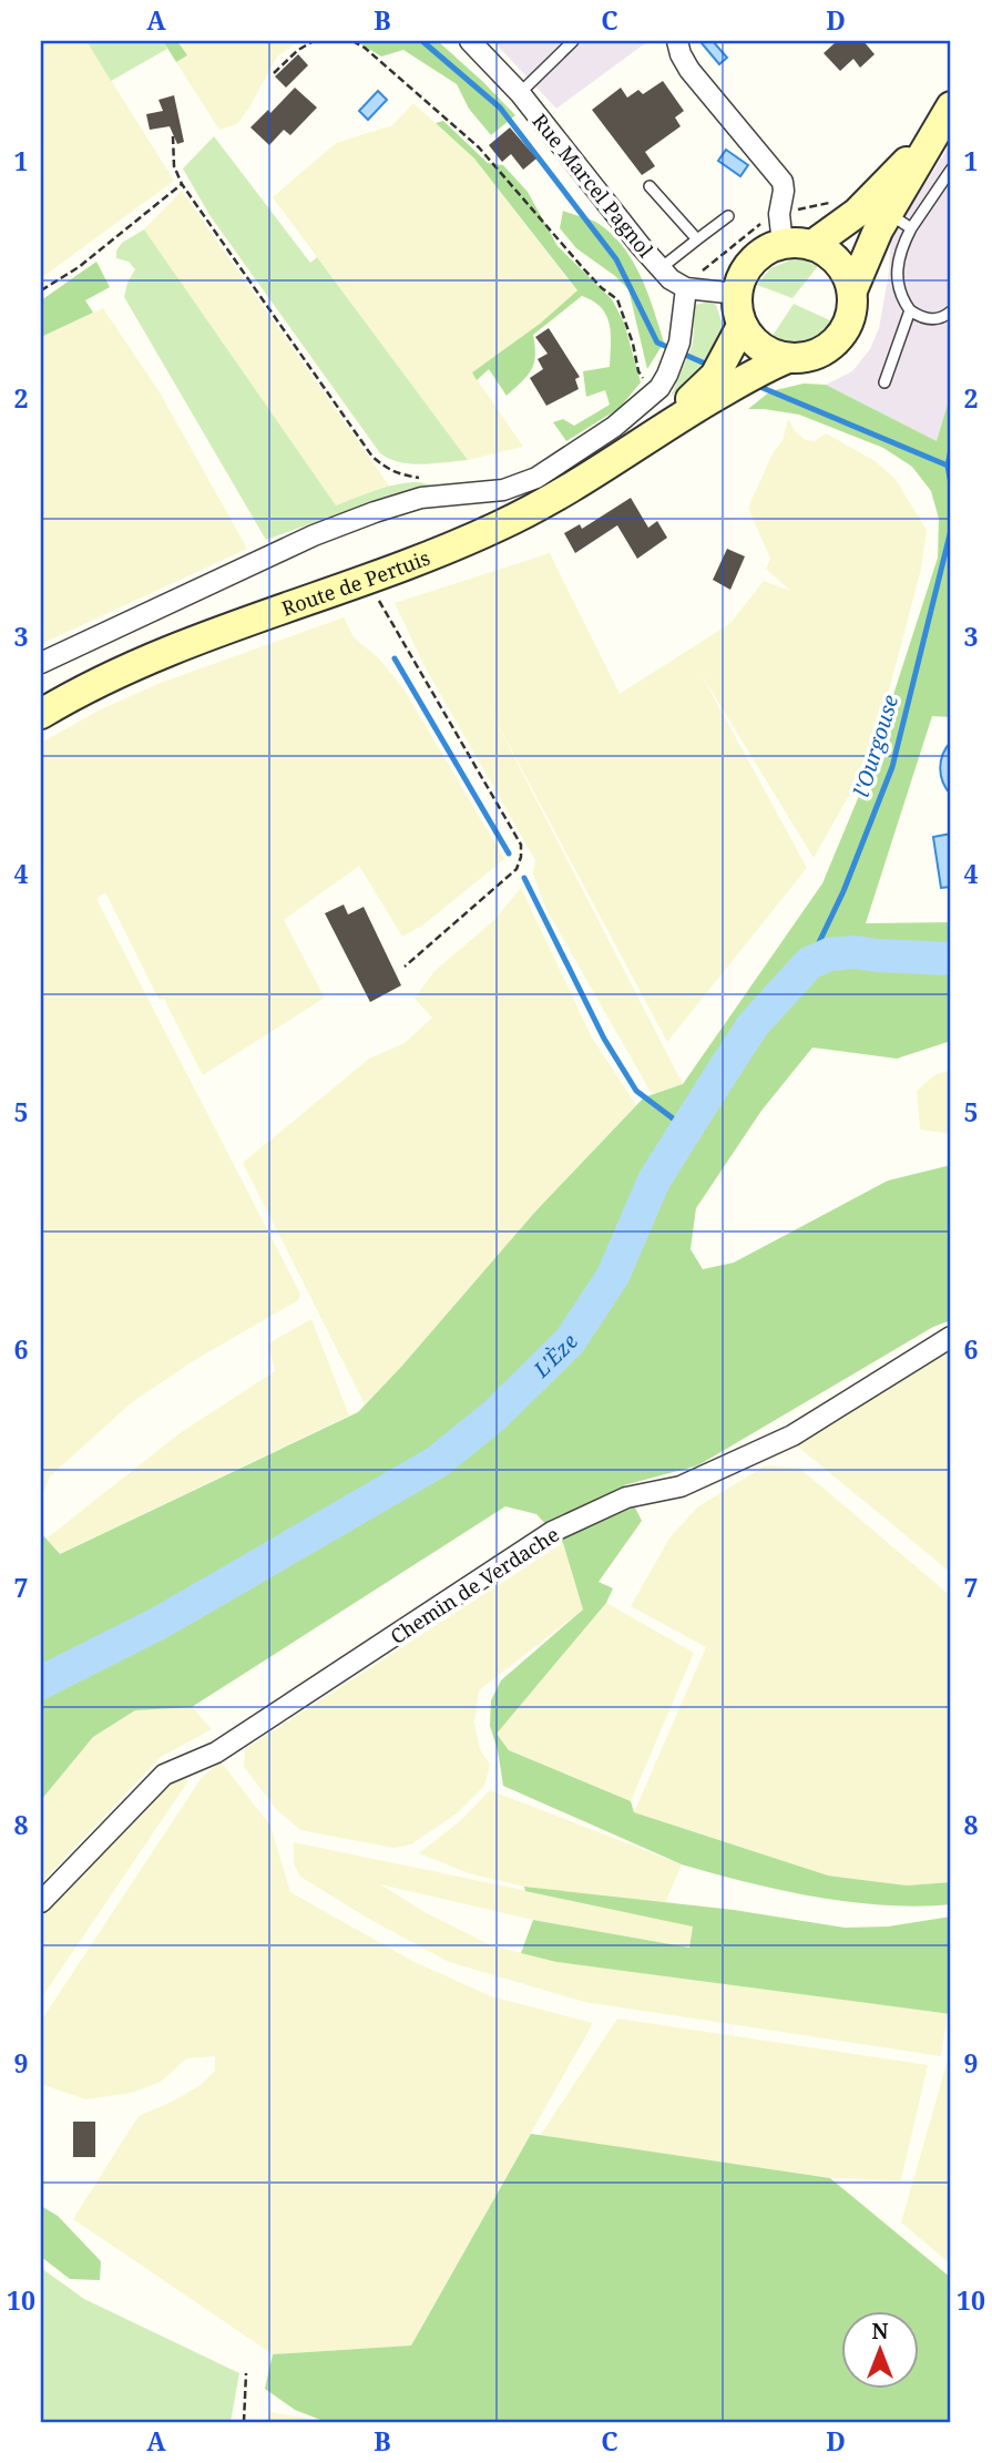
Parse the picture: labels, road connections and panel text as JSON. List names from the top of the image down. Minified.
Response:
{"streets":{"main road":["Route de Pertuis"],"street":["Rue Marcel Pagnol","Chemin de Verdache"]},"water":["l'Ourgouse","L'Èze"],"north":"top","grid":{"columns":["A","B","C","D"],"rows":["1","2","3","4","5","6","7","8","9","10"]}}
